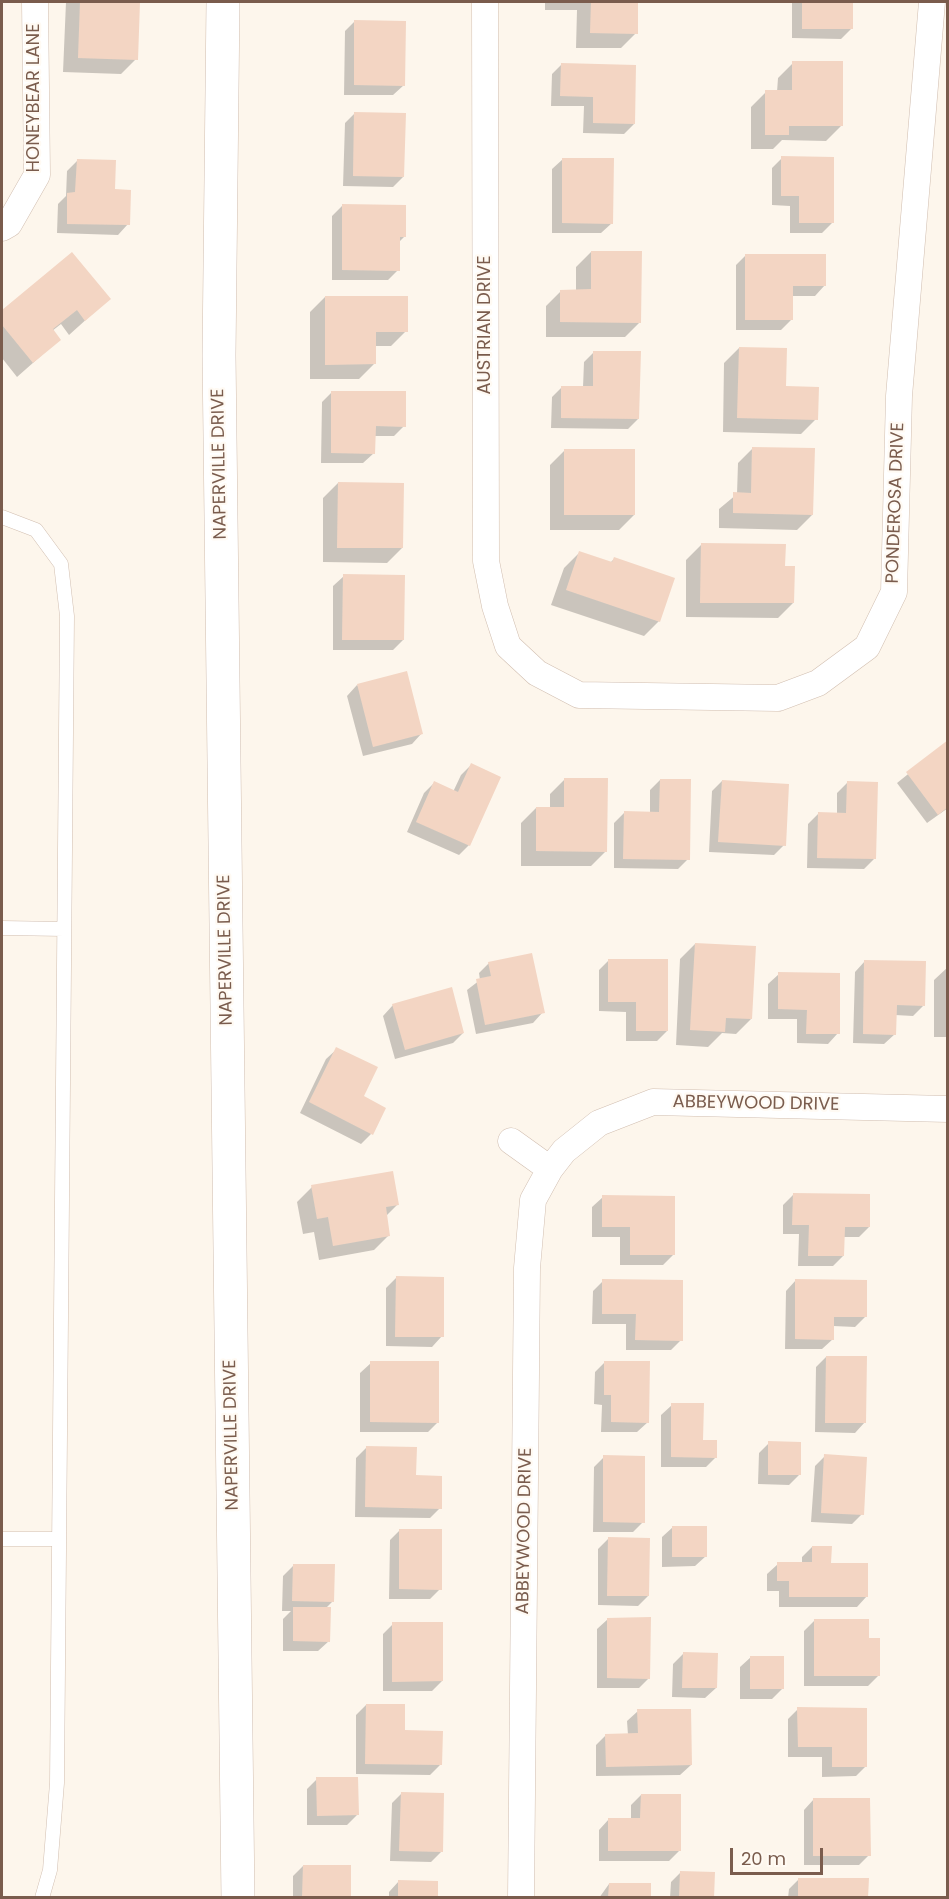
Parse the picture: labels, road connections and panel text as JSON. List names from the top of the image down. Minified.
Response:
{"streets":{"street":["HONEYBEAR LANE","AUSTRIAN DRIVE","NAPERVILLE DRIVE","PONDEROSA DRIVE","ABBEYWOOD DRIVE"]},"crossings":[["AUSTRIAN DRIVE","PONDEROSA DRIVE"]],"scale_bar":"20 m"}
